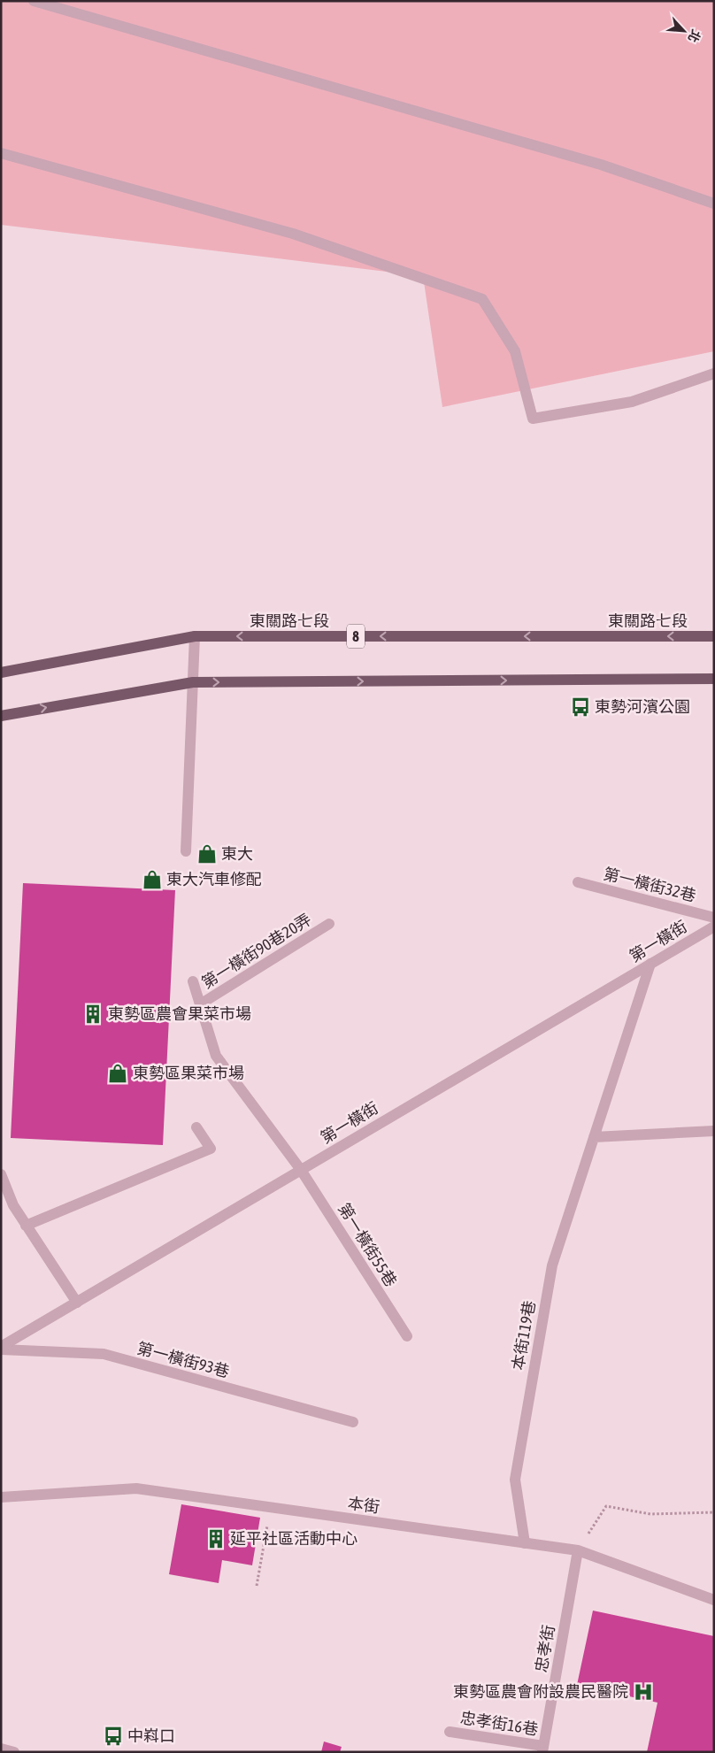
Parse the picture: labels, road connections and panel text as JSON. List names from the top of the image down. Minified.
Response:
{"streets":{"main road":["東關路七段","8"],"street":["第一橫街32巷","第一橫街","第一橫街90巷20弄","第一橫街55巷","本街119巷","第一橫街93巷","本街","忠孝街","忠孝街16巷"]},"crossings":[["第一橫街","第一橫街55巷"],["第一橫街","本街119巷"],["第一橫街","第一橫街93巷"],["第一橫街90巷20弄","第一橫街55巷"],["本街119巷","本街"],["本街","忠孝街"],["忠孝街","忠孝街16巷"]],"places":{"bus stop":["東勢河濱公園","中嵙口"],"shop":["東大","東大汽車修配","東勢區果菜市場"],"building":["東勢區農會果菜市場","延平社區活動中心"],"hospital":["東勢區農會附設農民醫院"]},"north":"bottom right"}
